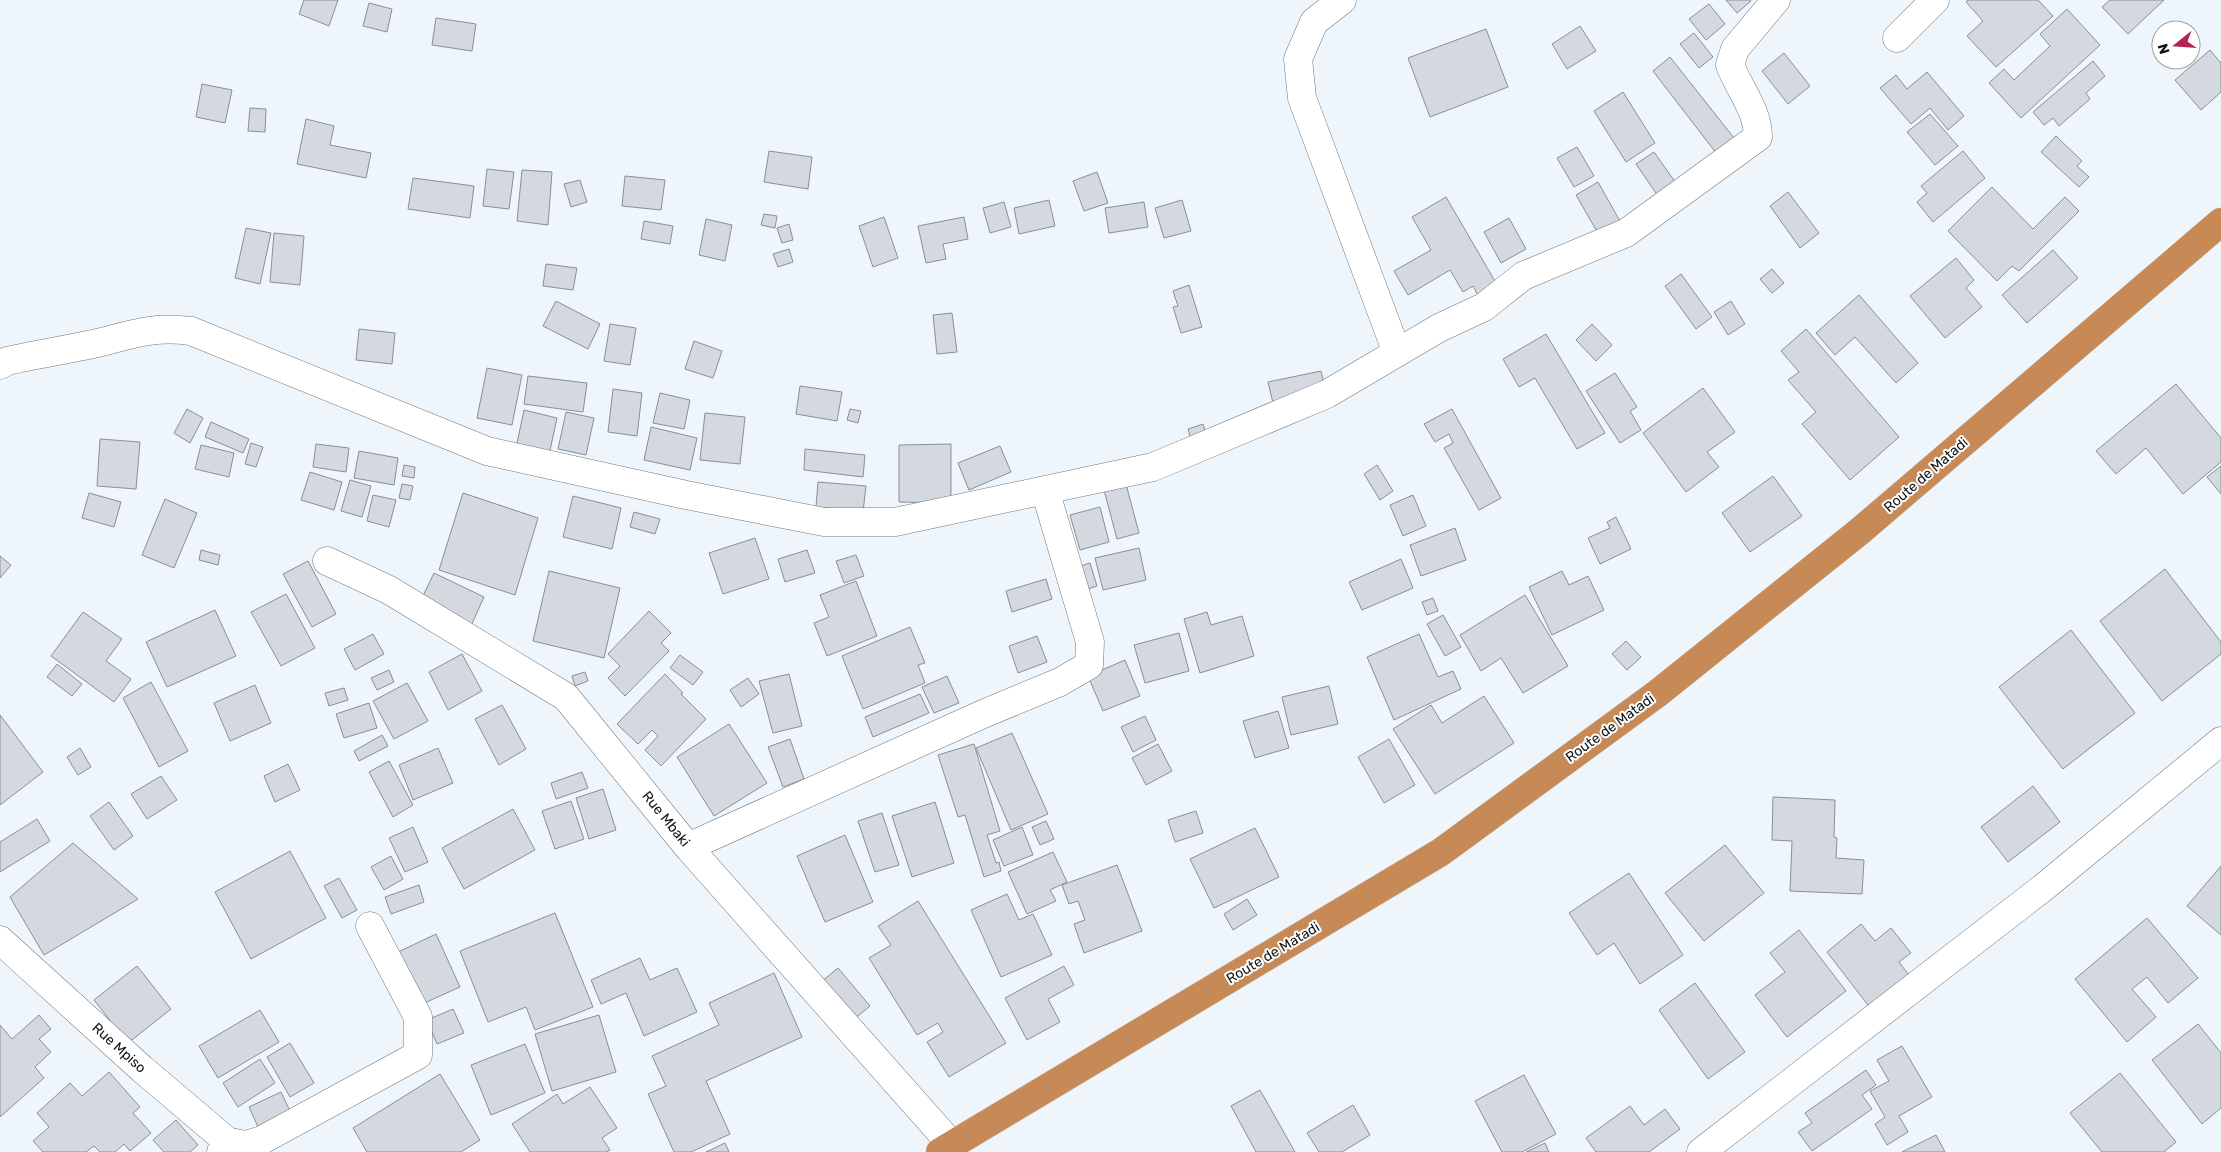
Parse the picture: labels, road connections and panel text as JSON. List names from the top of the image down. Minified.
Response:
{"streets":{"highway":["Route de Matadi"],"street":["Rue Mbaki","Rue Mpiso"]},"crossings":[["Route de Matadi","Rue Mbaki"]],"north":"left"}
